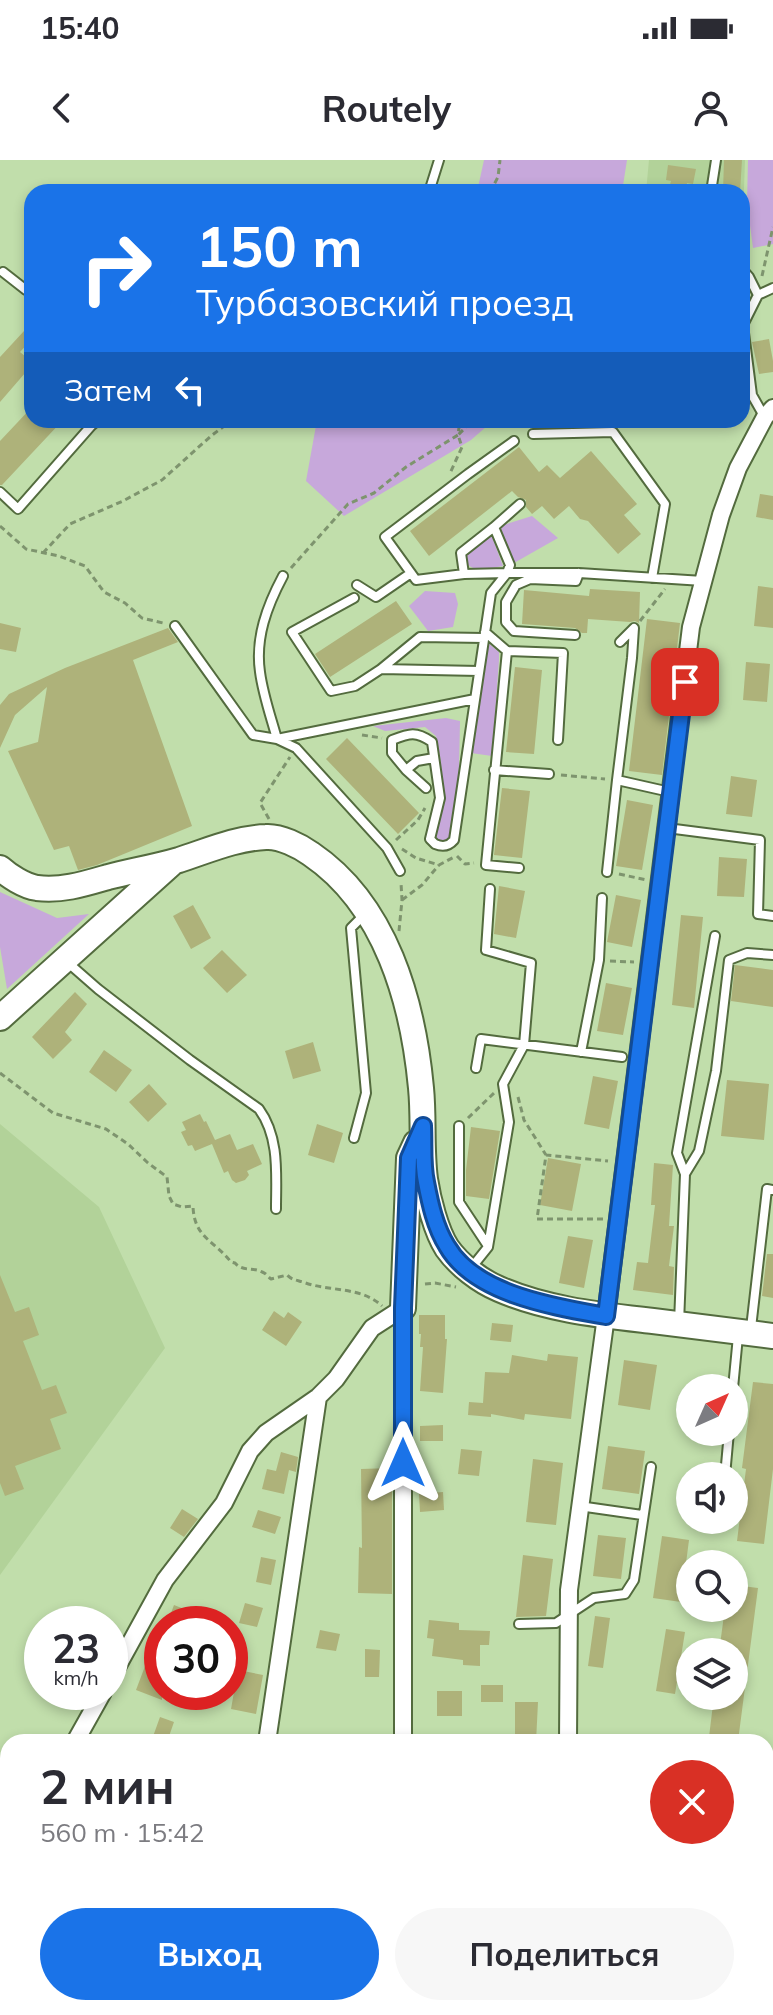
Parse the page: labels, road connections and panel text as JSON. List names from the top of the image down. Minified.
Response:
{"north":"top right","page":{"status":"15:40","header":"Routely","turn":["150 m","Турбазовский проезд"],"then":"Затем","speed":"23 km/h","limit":"30","heading":["2 мин","560 m · 15:42"],"buttons":["Выход","Поделиться"]}}
